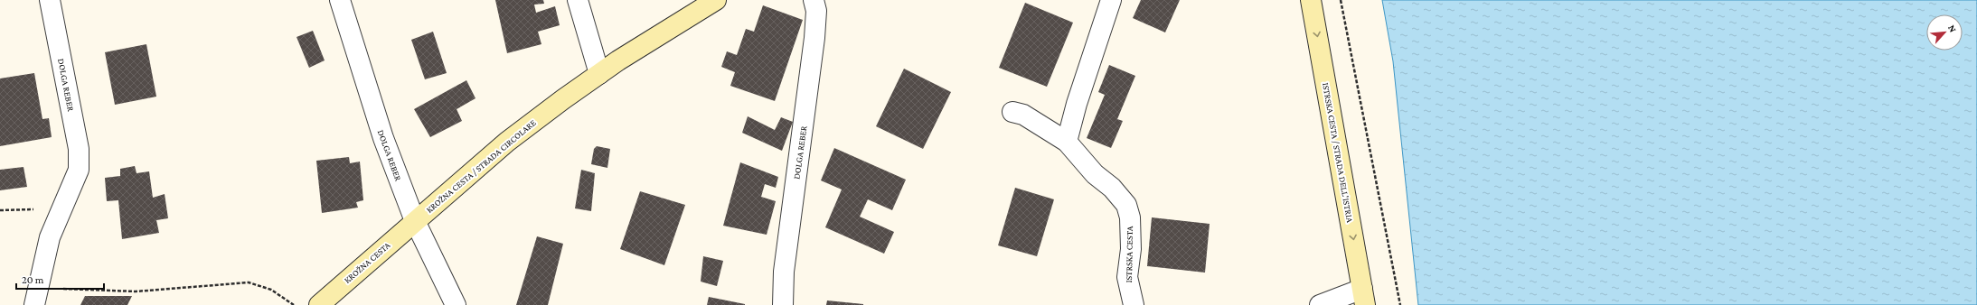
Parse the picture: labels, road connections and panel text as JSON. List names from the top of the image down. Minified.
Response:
{"streets":{"street":["DOLGA REBER","ISTRSKA CESTA / STRADA DELL'ISTRIA","KROŽNA CESTA / STRADA CIRCOLARE","ISTRSKA CESTA","KROŽNA CESTA"]},"crossings":[["DOLGA REBER","KROŽNA CESTA / STRADA CIRCOLARE"],["DOLGA REBER","KROŽNA CESTA"],["KROŽNA CESTA / STRADA CIRCOLARE","KROŽNA CESTA"]],"one_way":["ISTRSKA CESTA / STRADA DELL'ISTRIA"],"scale_bar":"20 m","north":"top right"}
